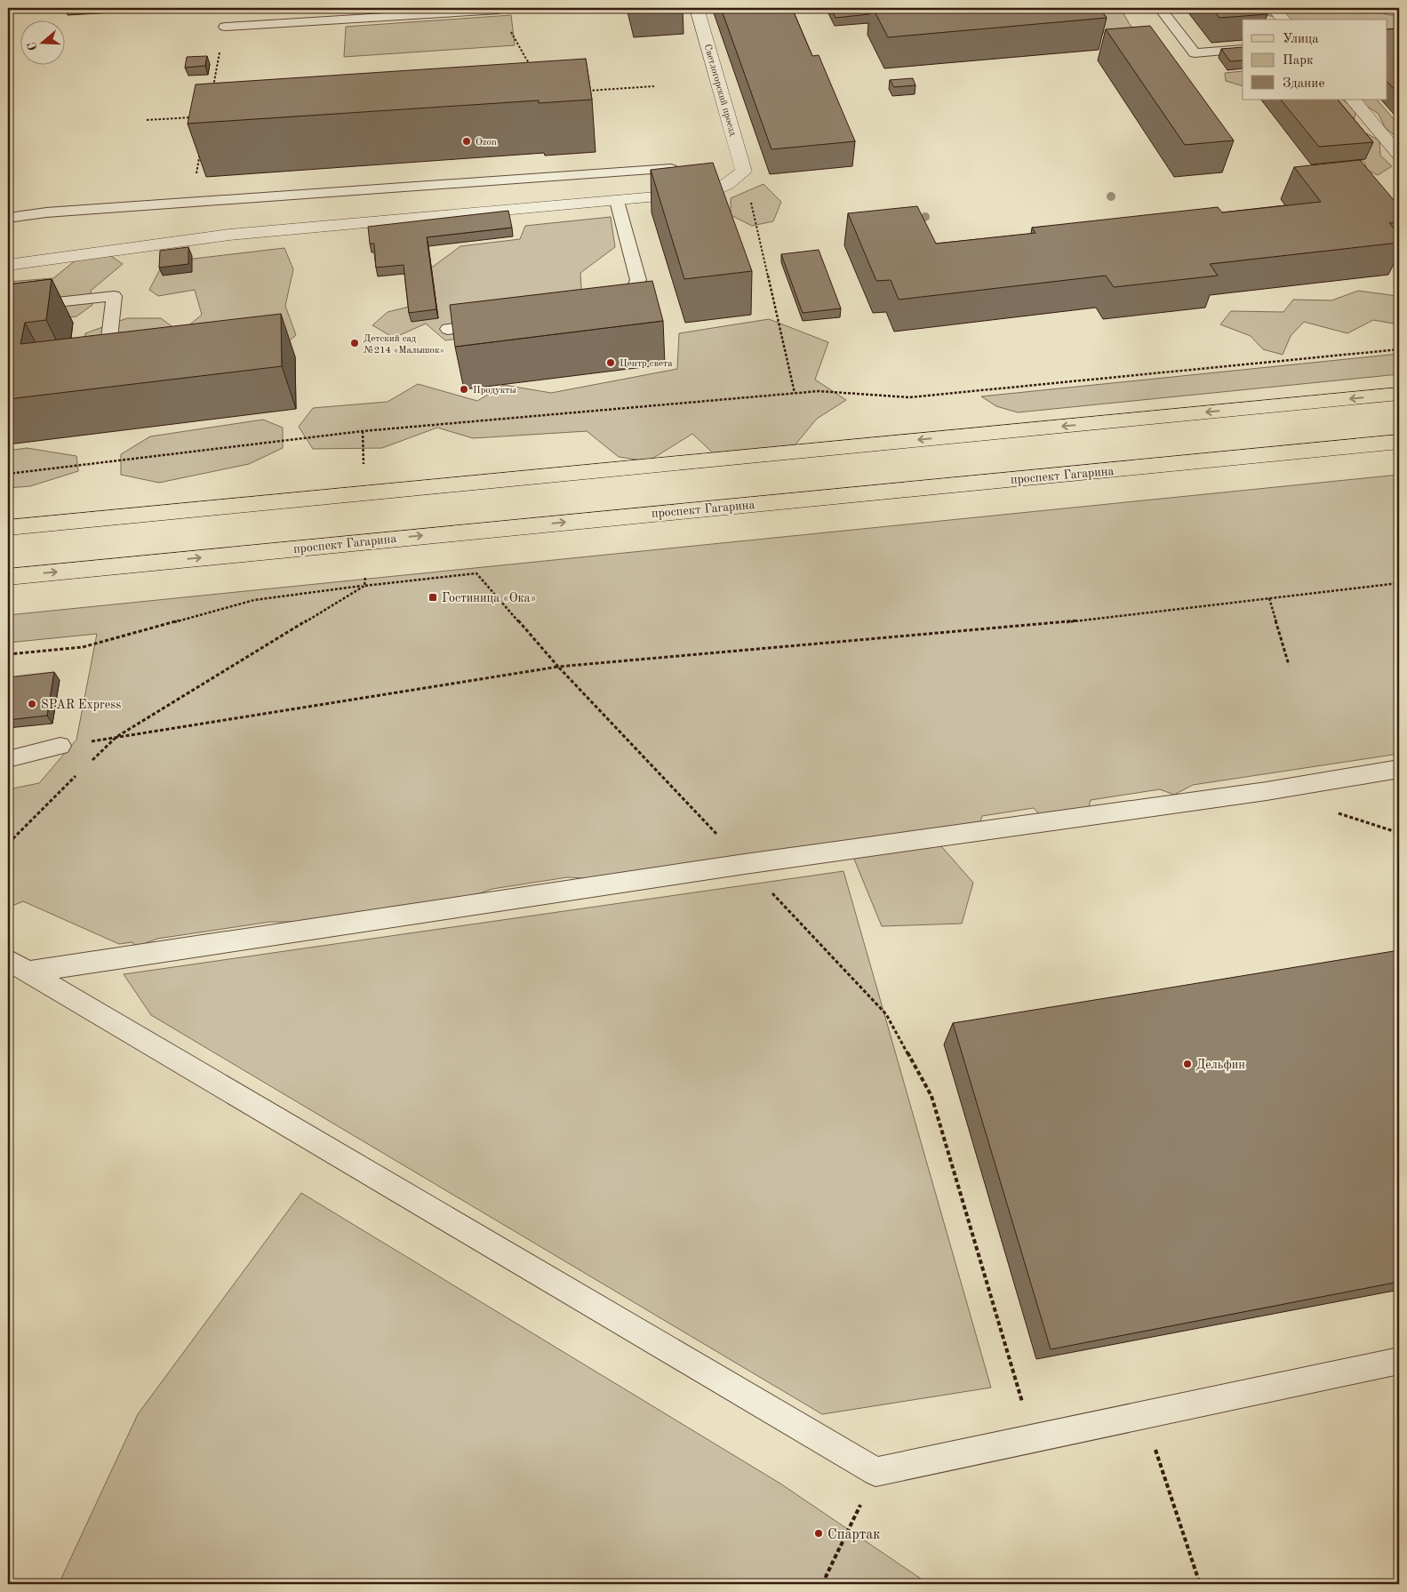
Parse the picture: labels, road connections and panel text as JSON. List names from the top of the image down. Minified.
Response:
{"streets":{"main road":["проспект Гагарина"],"street":["Светлогорский проезд"]},"places":{"other":["Ozon","Детский сад №214 «Малышок»","Центр света","Продукты","SPAR Express","Дельфин","Спартак"],"transit":["Гостиница «Ока»"]},"legend":["Улица","Парк","Здание"],"north":"left"}
